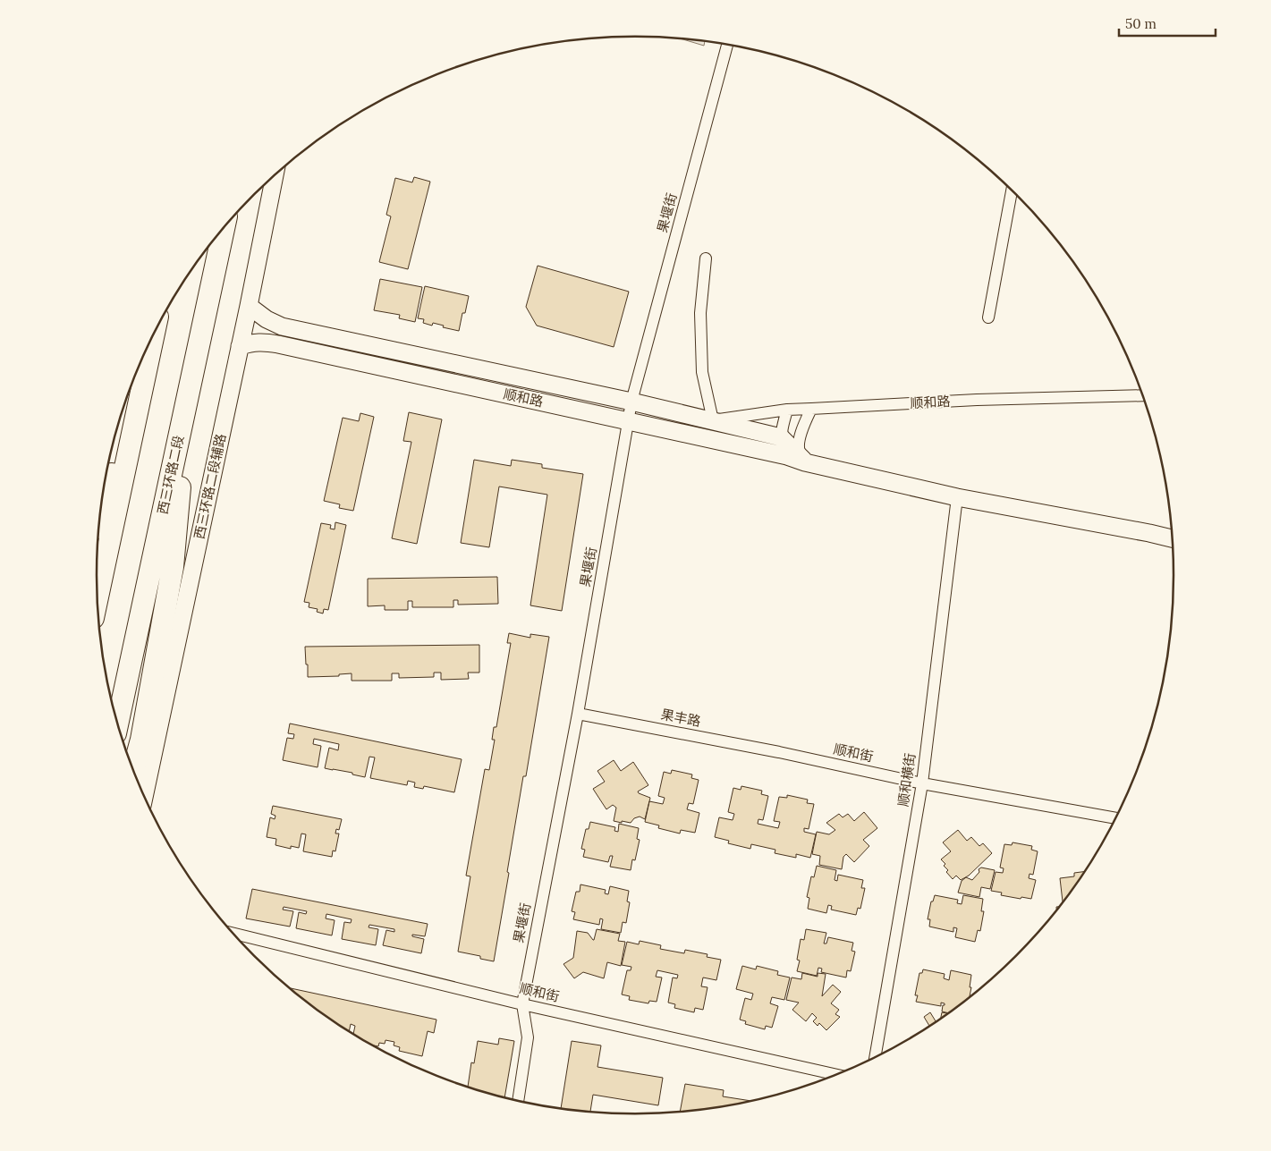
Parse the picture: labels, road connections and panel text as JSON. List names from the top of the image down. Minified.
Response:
{"streets":{"highway":["西三环路二段"],"street":["果堰街","顺和路","西三环路二段辅路","果丰路","顺和街","顺和横街"]},"crossings":[["果堰街","顺和路"],["果堰街","果丰路"],["果堰街","顺和街"],["顺和路","西三环路二段辅路"],["顺和路","顺和横街"],["果丰路","顺和街"],["顺和街","顺和横街"]],"scale_bar":"50 m"}
